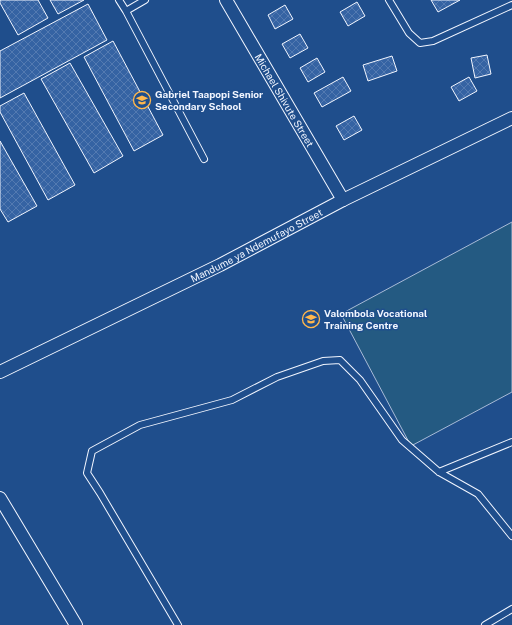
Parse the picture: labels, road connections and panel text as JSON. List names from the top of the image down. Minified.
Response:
{"streets":{"street":["Michael Shivute Street","Mandume ya Ndemufayo Street"]},"crossings":[["Michael Shivute Street","Mandume ya Ndemufayo Street"]],"places":{"school or university":["Gabriel Taapopi Senior Secondary School","Valombola Vocational Training Centre"]}}
